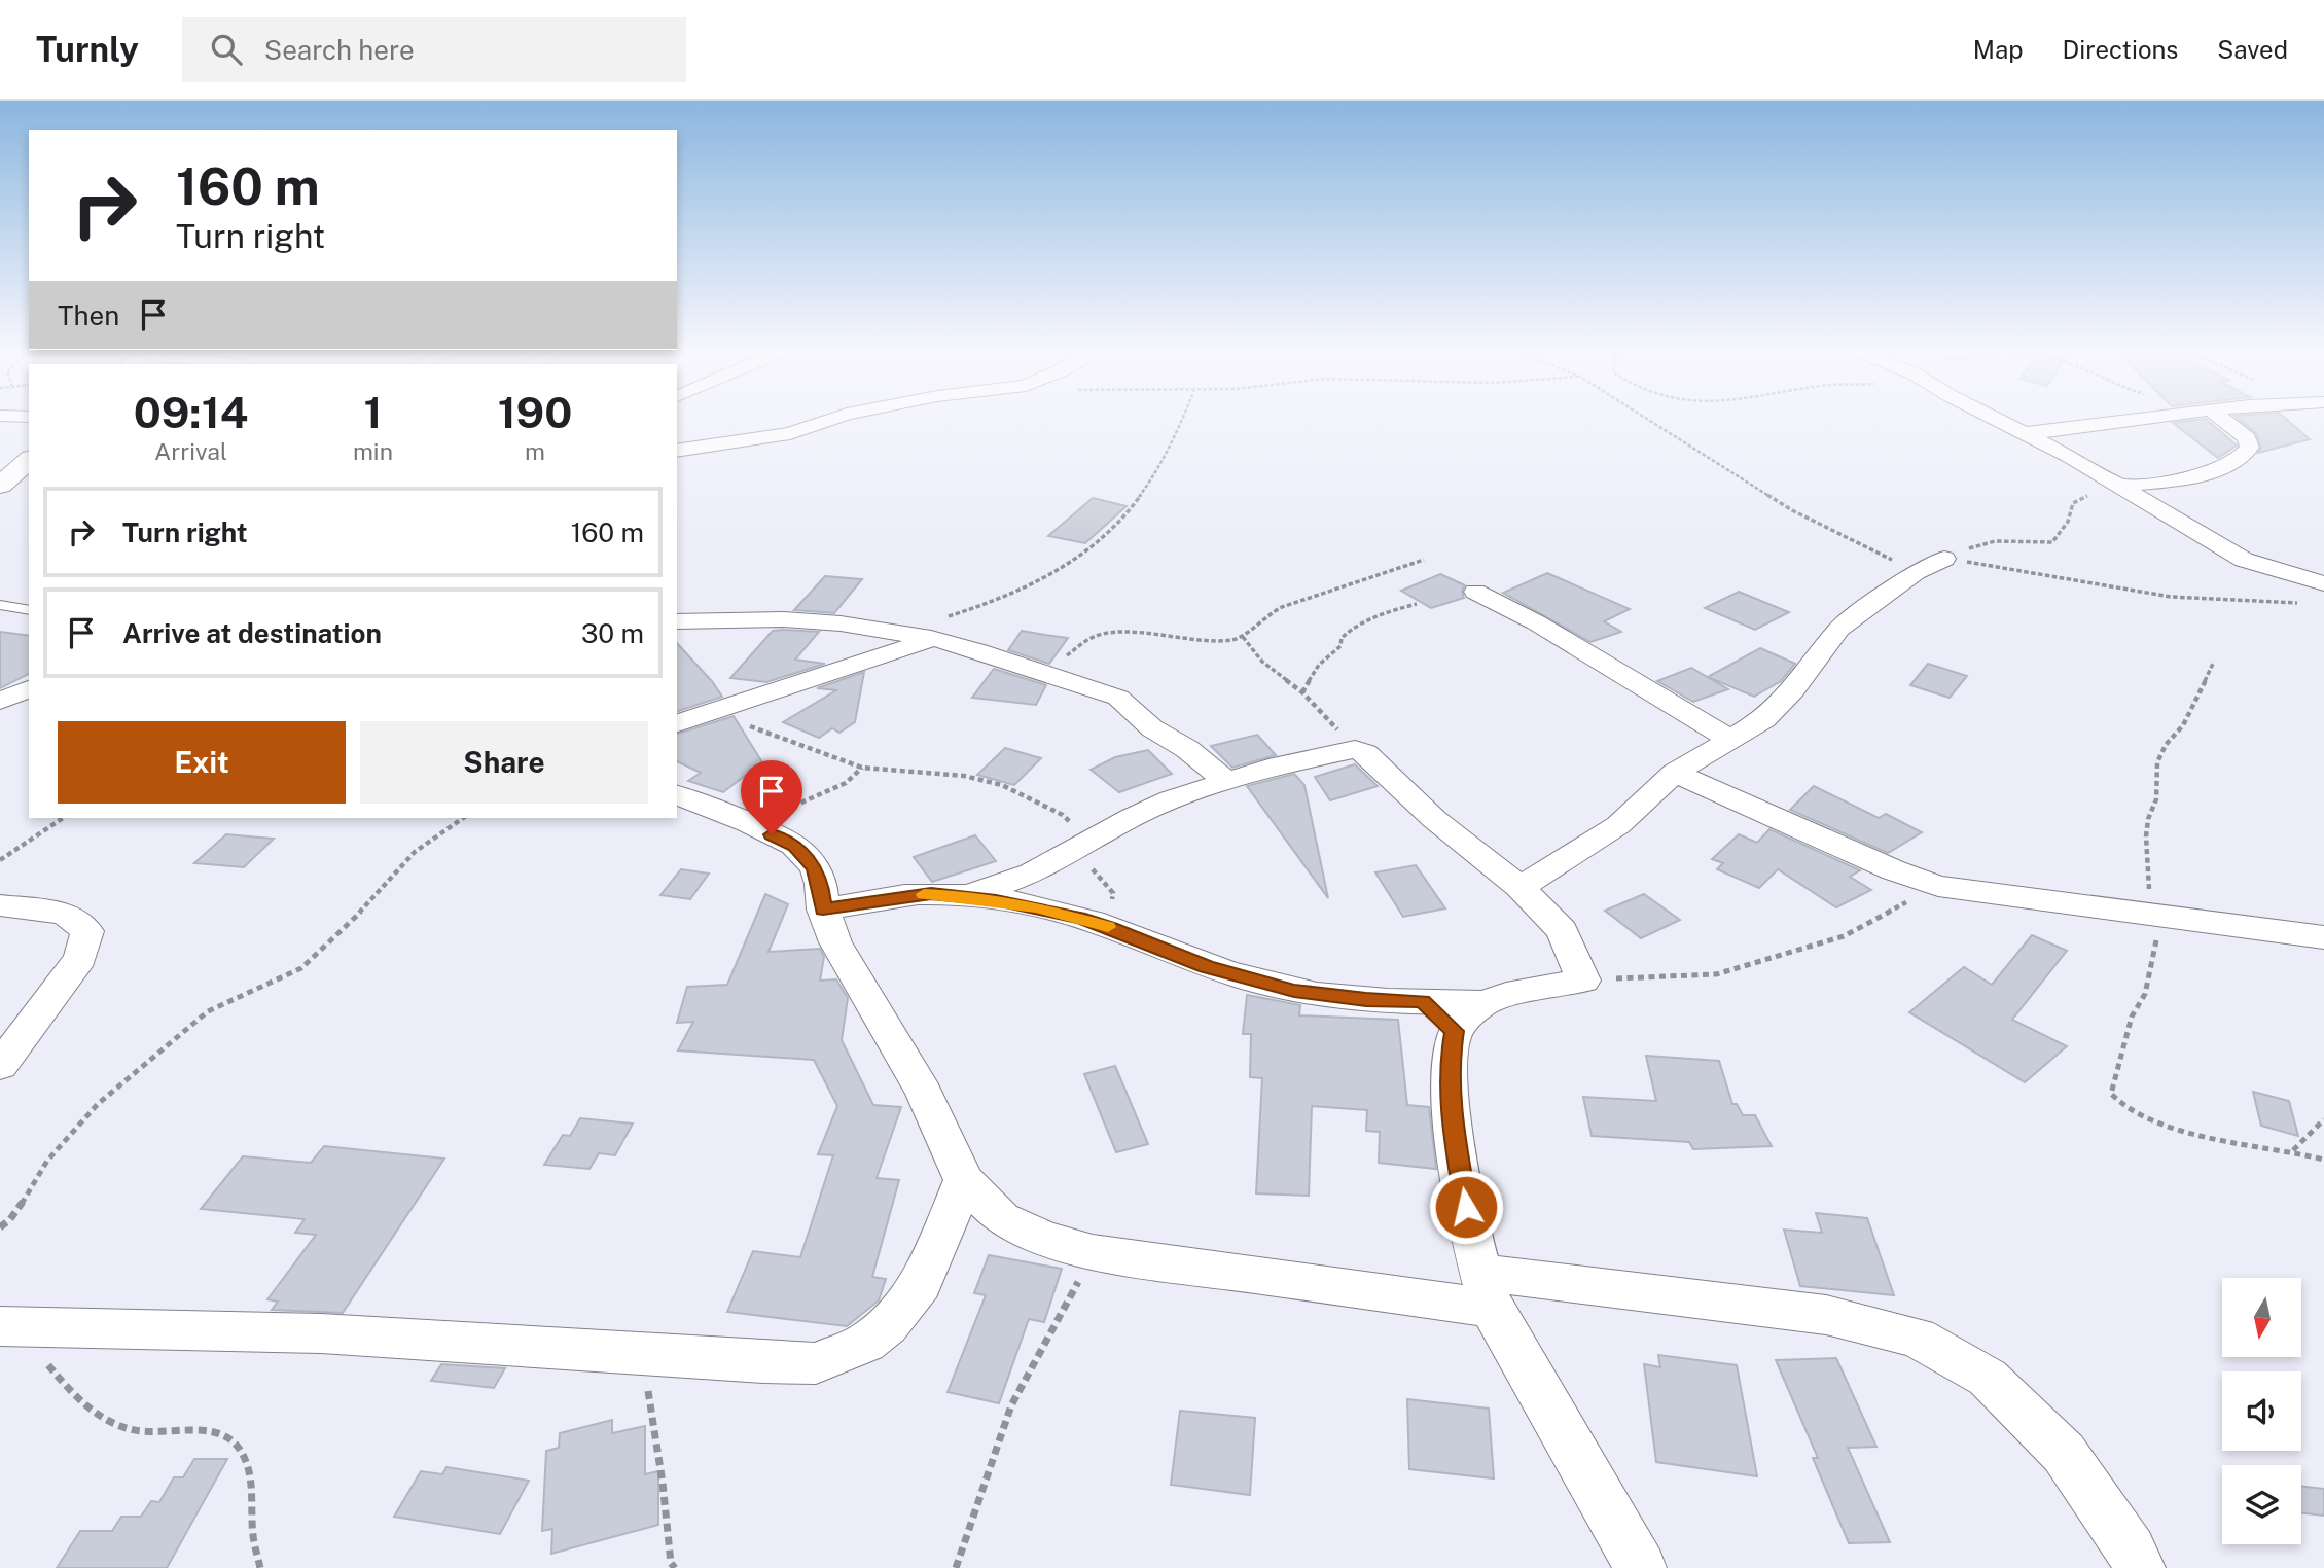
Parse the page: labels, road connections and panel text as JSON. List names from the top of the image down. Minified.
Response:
{"north":"bottom","page":{"header":"Turnly","search":"Search here","nav":["Map","Directions","Saved"],"turn":["160 m","Turn right"],"then":"Then","eta":["09:14","Arrival","1","min","190","m"],"list":[{"name":"Turn right","value":"160 m"},{"name":"Arrive at destination","value":"30 m"}],"buttons":["Exit","Share"]}}
